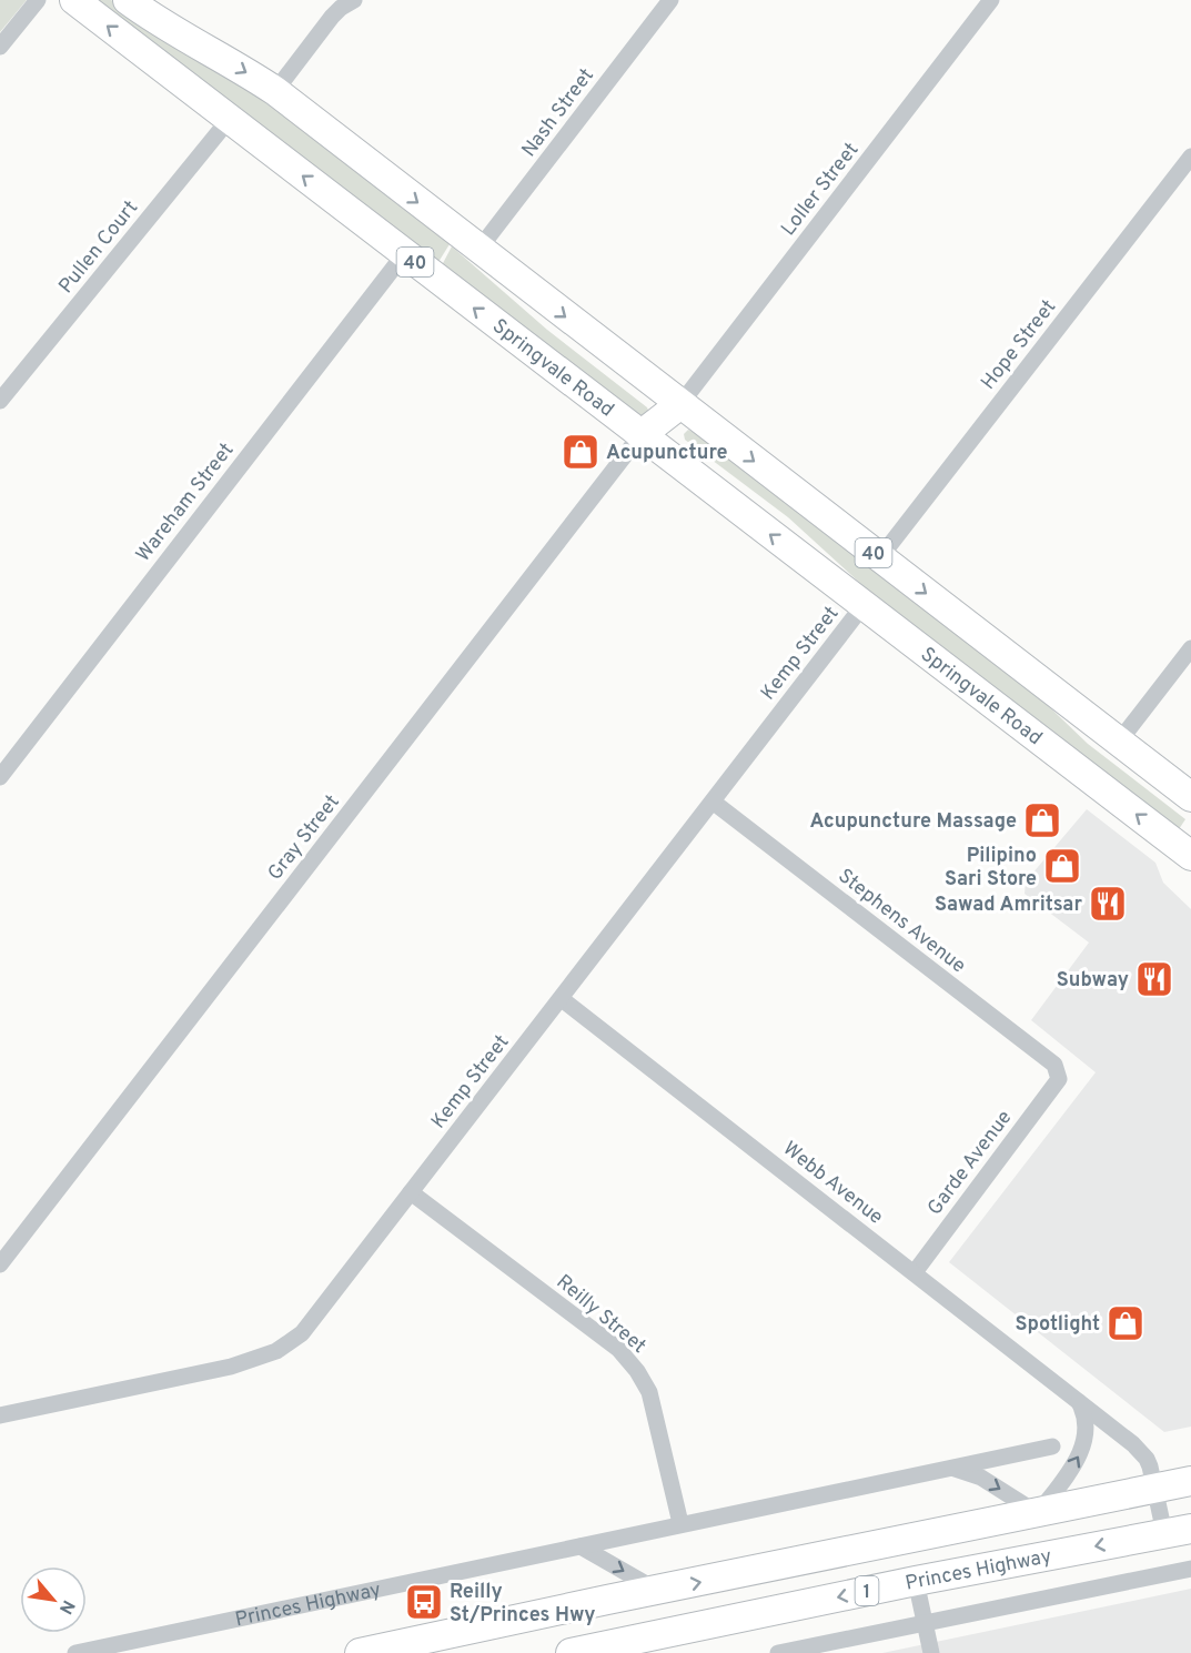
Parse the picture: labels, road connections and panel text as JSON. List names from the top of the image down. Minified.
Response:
{"streets":{"highway":["40","Springvale Road","Princes Highway","1"],"street":["Nash Street","Loller Street","Pullen Court","Hope Street","Wareham Street","Kemp Street","Gray Street","Stephens Avenue","Garde Avenue","Webb Avenue","Reilly Street"]},"crossings":[["Nash Street","40"],["Loller Street","40"],["Pullen Court","Springvale Road"],["40","Hope Street"],["Springvale Road","Wareham Street"],["Springvale Road","Kemp Street"],["Springvale Road","Gray Street"],["Kemp Street","Stephens Avenue"],["Kemp Street","Webb Avenue"],["Kemp Street","Reilly Street"],["Stephens Avenue","Garde Avenue"],["Garde Avenue","Webb Avenue"],["Webb Avenue","Princes Highway"],["Webb Avenue","1"],["Reilly Street","Princes Highway"]],"places":{"shop":["Acupuncture","Acupuncture Massage","Pilipino Sari Store","Spotlight"],"restaurant":["Sawad Amritsar","Subway"],"bus stop":["Reilly St/Princes Hwy"]},"north":"bottom right"}
